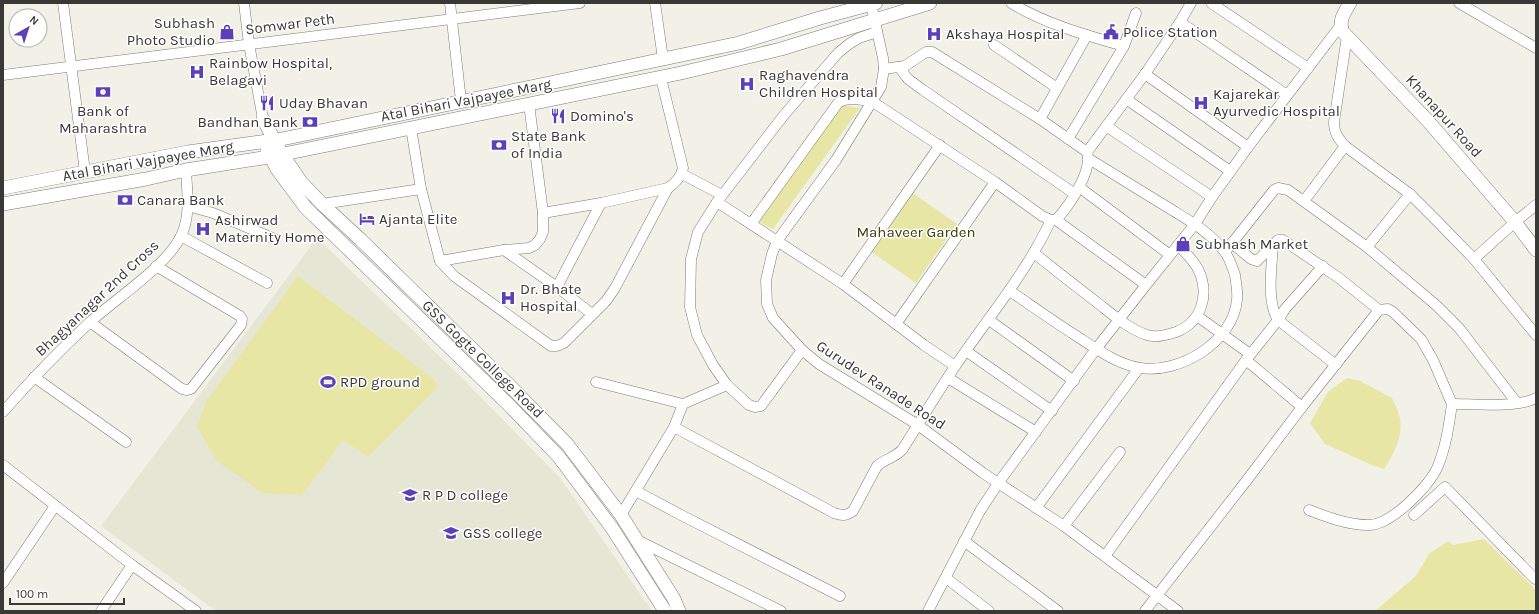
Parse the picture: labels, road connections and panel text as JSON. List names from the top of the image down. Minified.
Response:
{"streets":{"main road":["Atal Bihari Vajpayee Marg","Khanapur Road","GSS Gogte College Road"],"street":["Somwar Peth","Bhagyanagar 2nd Cross","Gurudev Ranade Road"]},"crossings":[["Atal Bihari Vajpayee Marg","Bhagyanagar 2nd Cross"],["Atal Bihari Vajpayee Marg","GSS Gogte College Road"],["Atal Bihari Vajpayee Marg","Gurudev Ranade Road"]],"parks":["Mahaveer Garden"],"places":{"shop":["Subhash Photo Studio","Subhash Market"],"public building":["Police Station"],"hospital":["Akshaya Hospital","Rainbow Hospital, Belagavi","Raghavendra Children Hospital","Kajarekar Ayurvedic Hospital","Ashirwad Maternity Home","Dr. Bhate Hospital"],"bank":["Bank of Maharashtra","Bandhan Bank","State Bank of India","Canara Bank"],"restaurant":["Uday Bhavan","Domino's"],"hotel":["Ajanta Elite"],"sports":["RPD ground"],"school or university":["R P D college","GSS college"]},"scale_bar":"100 m","north":"top right"}
